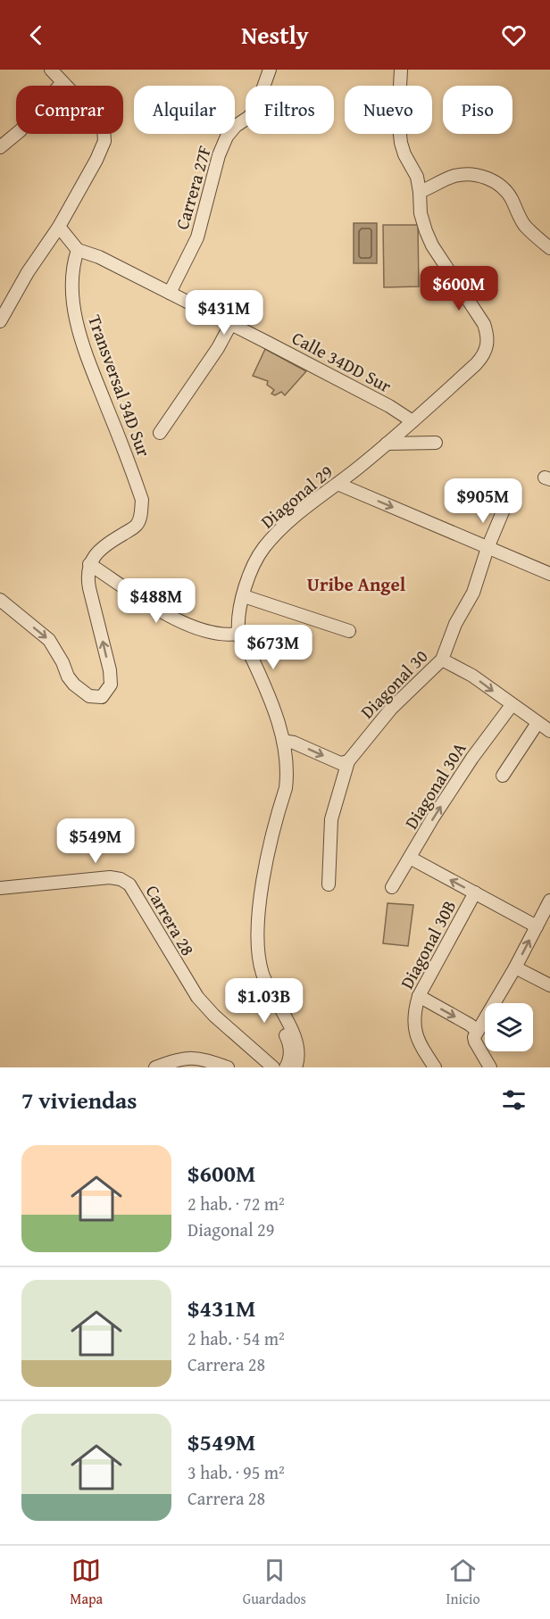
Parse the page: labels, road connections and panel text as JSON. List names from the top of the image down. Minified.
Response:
{"streets":{"street":["Carrera 27F","Calle 34DD Sur","Transversal 34D Sur","Diagonal 29","Diagonal 30","Diagonal 30A","Carrera 28","Diagonal 30B"]},"crossings":[["Carrera 27F","Calle 34DD Sur"],["Calle 34DD Sur","Transversal 34D Sur"],["Calle 34DD Sur","Diagonal 29"]],"districts":["Uribe Angel"],"page":{"header":"Nestly","chip":["Comprar","Alquilar","Filtros","Nuevo","Piso"],"price":["$600M","$431M","$905M","$488M","$673M","$549M","$1.03B"],"heading":"7 viviendas","list":[{"name":"$600M","note":"2 hab. · 72 m² · Diagonal 29"},{"name":"$431M","note":"2 hab. · 54 m² · Carrera 28"},{"name":"$549M","note":"3 hab. · 95 m² · Carrera 28"}],"tabs":["Mapa","Guardados","Inicio"]}}
